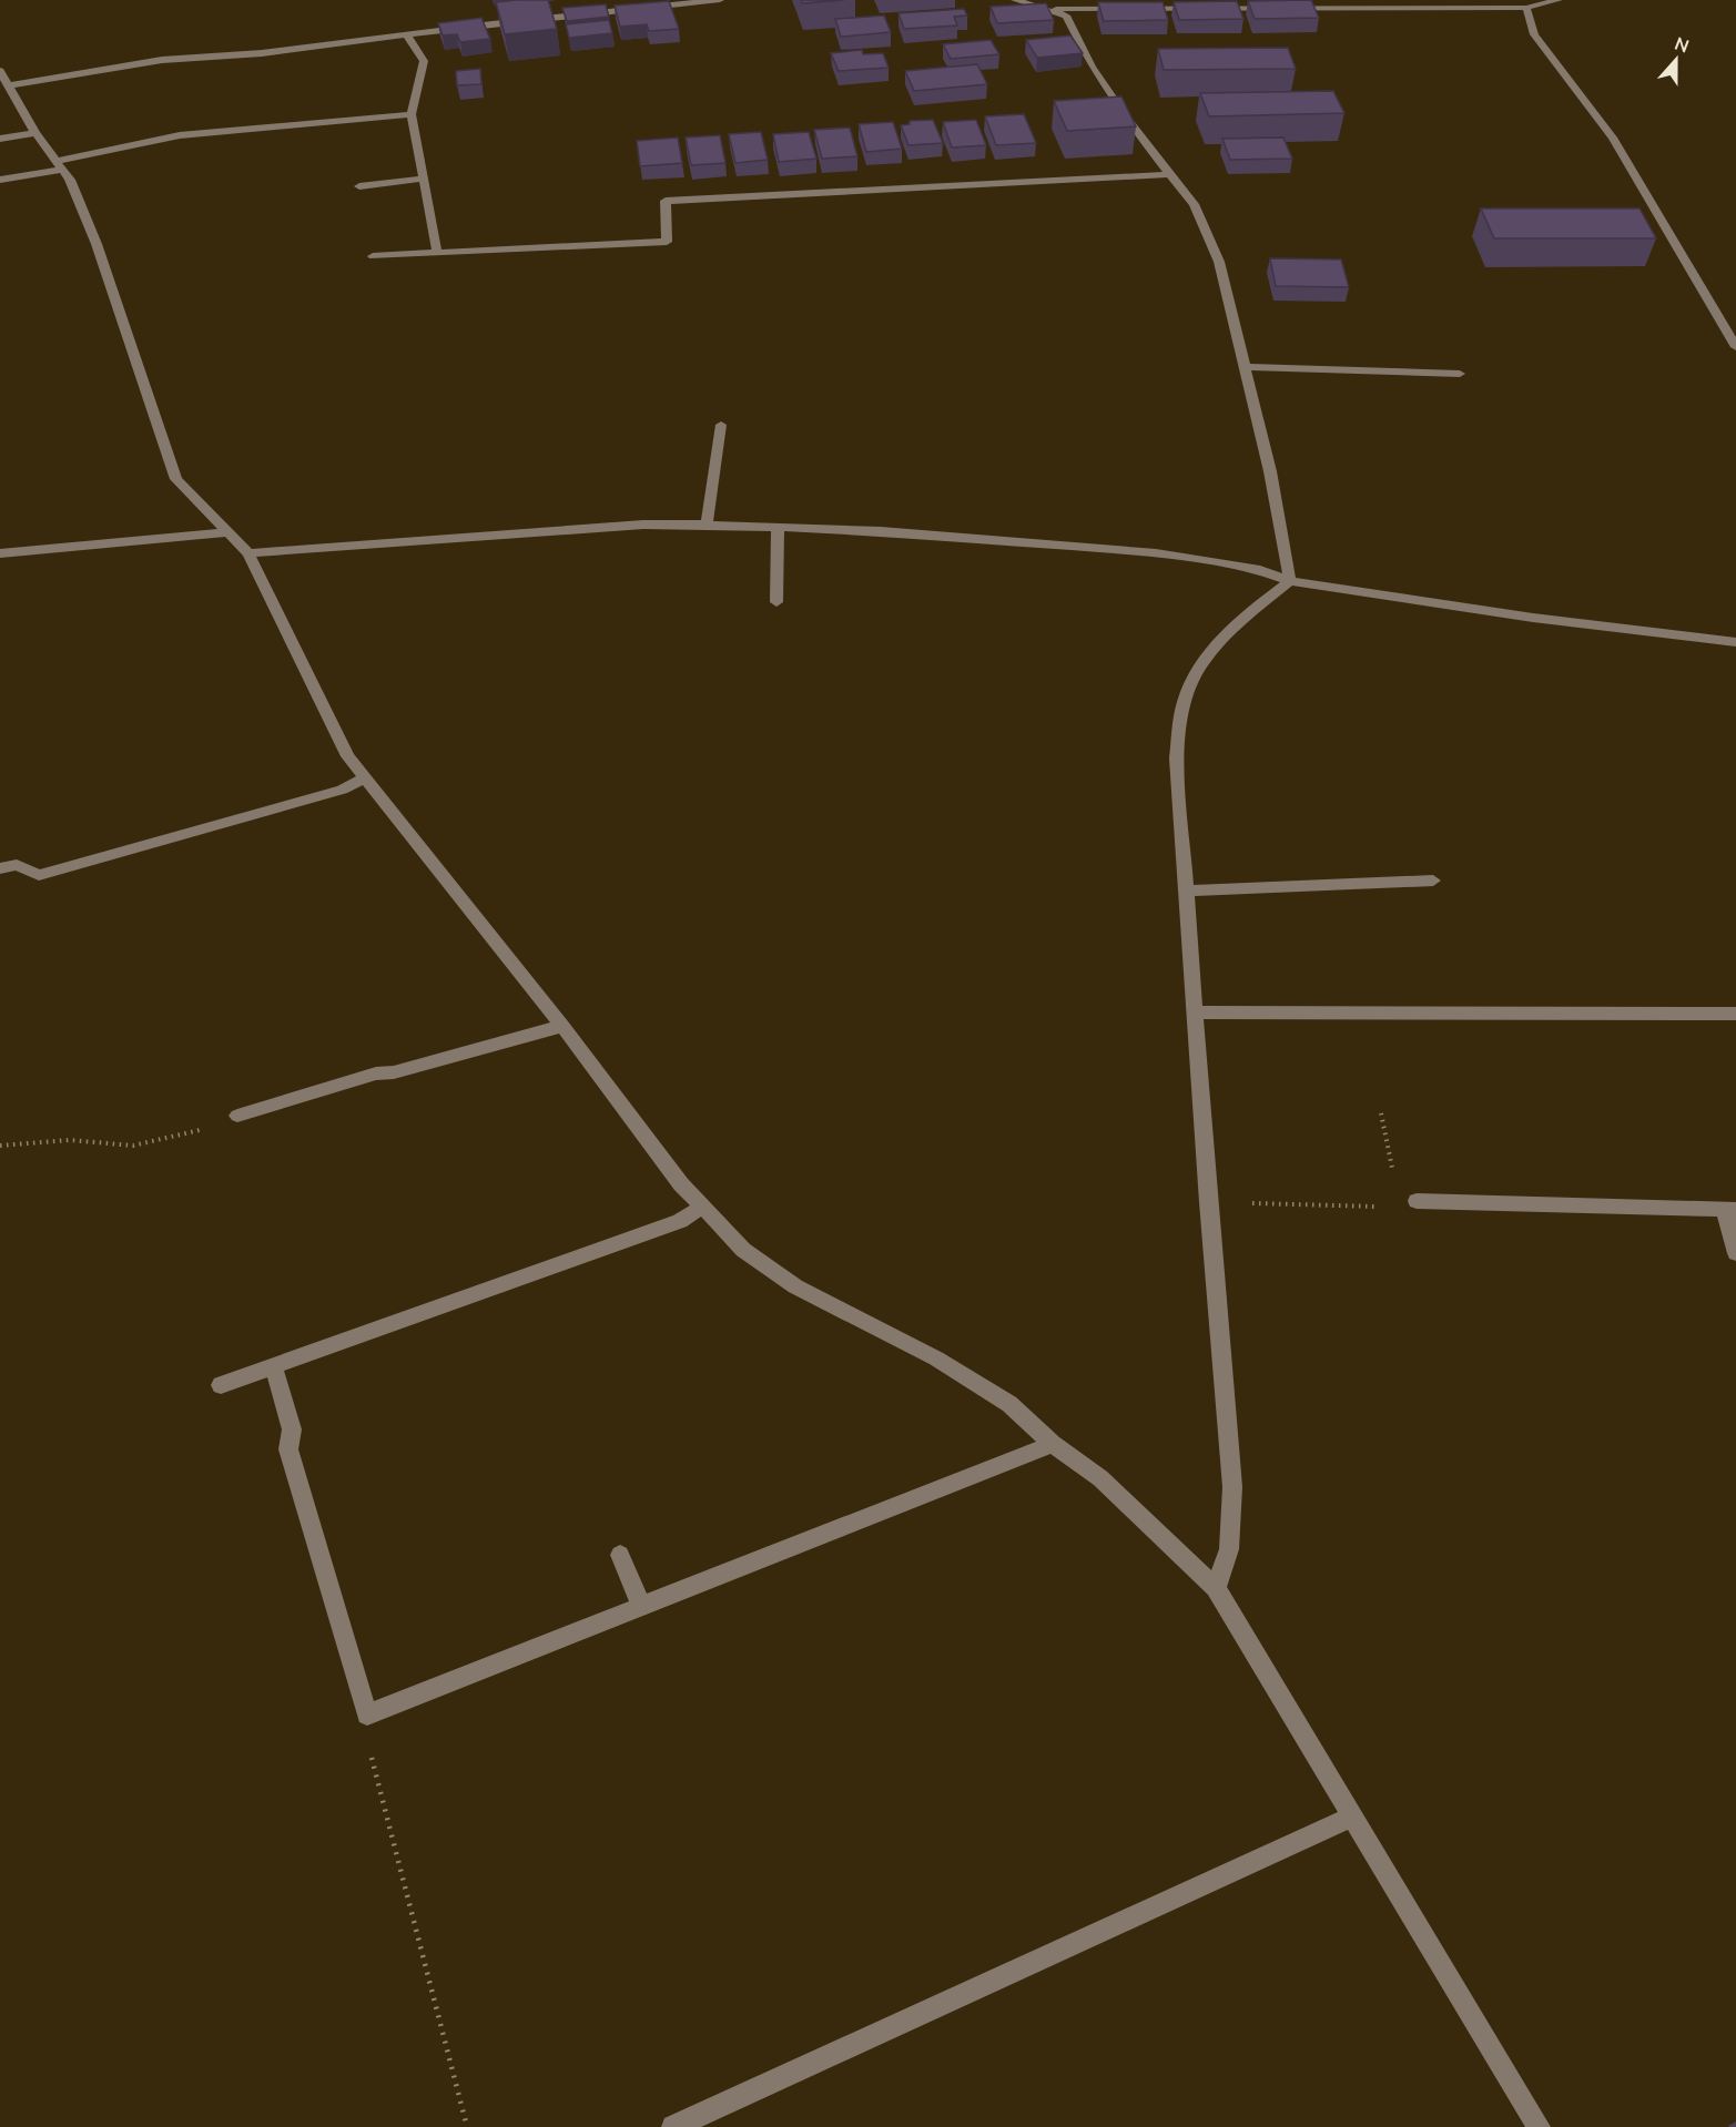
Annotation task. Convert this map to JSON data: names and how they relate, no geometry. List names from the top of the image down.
{
  "north": "top"
}
